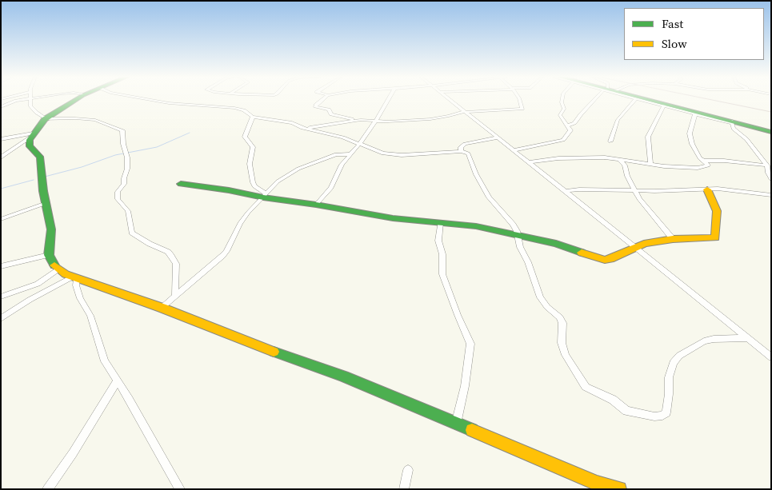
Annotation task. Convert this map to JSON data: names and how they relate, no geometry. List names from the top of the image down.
{
  "legend": ["Fast", "Slow"]
}
